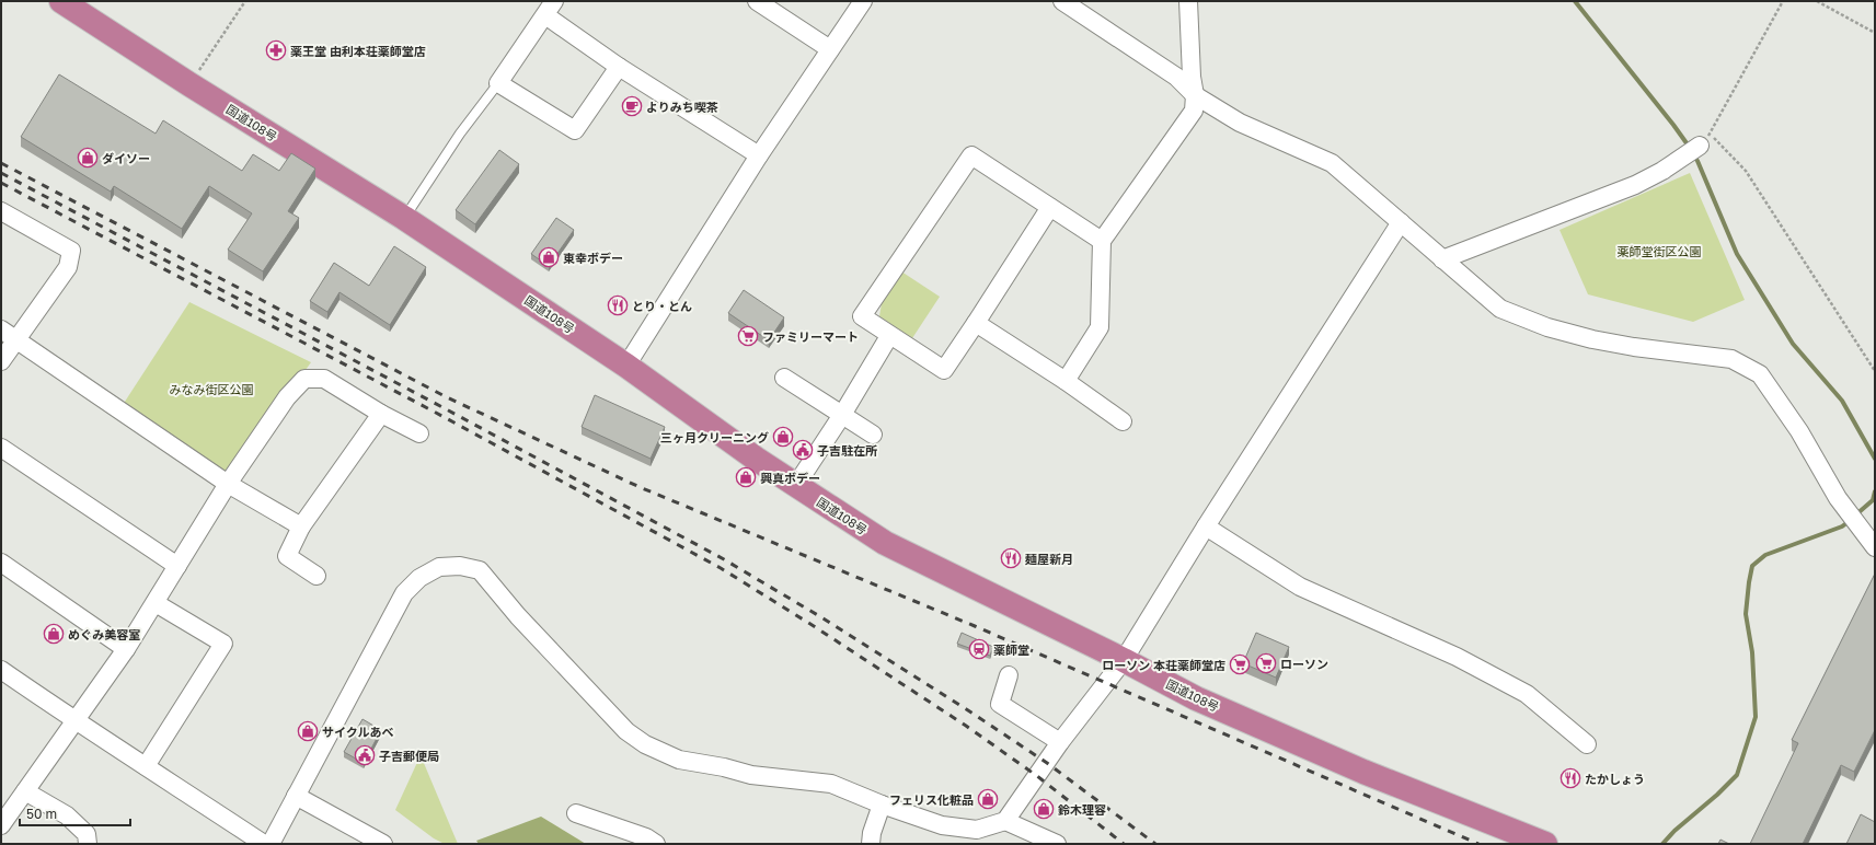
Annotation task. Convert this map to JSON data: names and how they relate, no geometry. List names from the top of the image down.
{
  "streets": {
    "highway": ["国道108号"]
  },
  "parks": ["薬師堂街区公園", "みなみ街区公園"],
  "places": {
    "pharmacy": ["薬王堂 由利本荘薬師堂店"],
    "cafe": ["よりみち喫茶"],
    "shop": [
      "ダイソー",
      "東幸ボデー",
      "三ヶ月クリーニング",
      "興真ボデー",
      "めぐみ美容室",
      "サイクルあべ",
      "フェリス化粧品",
      "鈴木理容"
    ],
    "restaurant": ["とり・とん", "麺屋新月", "たかしょう"],
    "supermarket": ["ファミリーマート", "ローソン", "ローソン 本荘薬師堂店"],
    "public building": ["子吉駐在所", "子吉郵便局"],
    "station": ["薬師堂"]
  },
  "scale_bar": "50 m"
}
